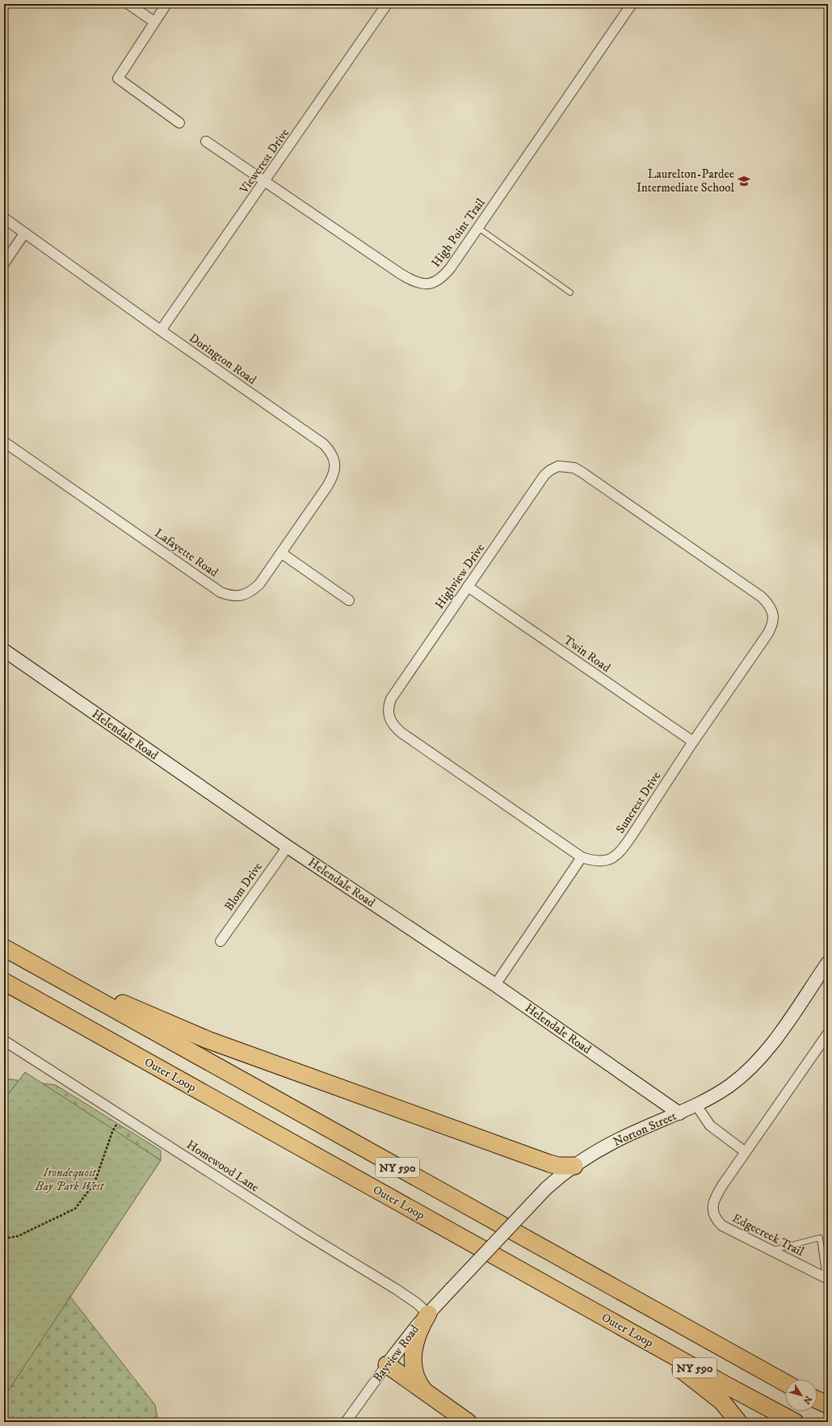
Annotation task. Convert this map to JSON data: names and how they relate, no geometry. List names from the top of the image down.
{
  "streets": {
    "highway": ["Outer Loop", "NY 590"],
    "street": [
      "Viewcrest Drive",
      "High Point Trail",
      "Dorington Road",
      "Lafayette Road",
      "Highview Drive",
      "Twin Road",
      "Helendale Road",
      "Suncrest Drive",
      "Blom Drive",
      "Norton Street",
      "Homewood Lane",
      "Edgecreek Trail",
      "Bayview Road"
    ]
  },
  "crossings": [
    ["Viewcrest Drive", "High Point Trail"],
    ["Viewcrest Drive", "Dorington Road"],
    ["Dorington Road", "Lafayette Road"],
    ["Highview Drive", "Twin Road"],
    ["Highview Drive", "Suncrest Drive"],
    ["Twin Road", "Suncrest Drive"],
    ["Helendale Road", "Blom Drive"],
    ["Helendale Road", "Norton Street"],
    ["Norton Street", "Bayview Road"],
    ["Homewood Lane", "Bayview Road"]
  ],
  "parks": ["Irondequoit Bay Park West"],
  "places": {
    "school or university": ["Laurelton-Pardee Intermediate School"]
  },
  "north": "bottom right"
}
